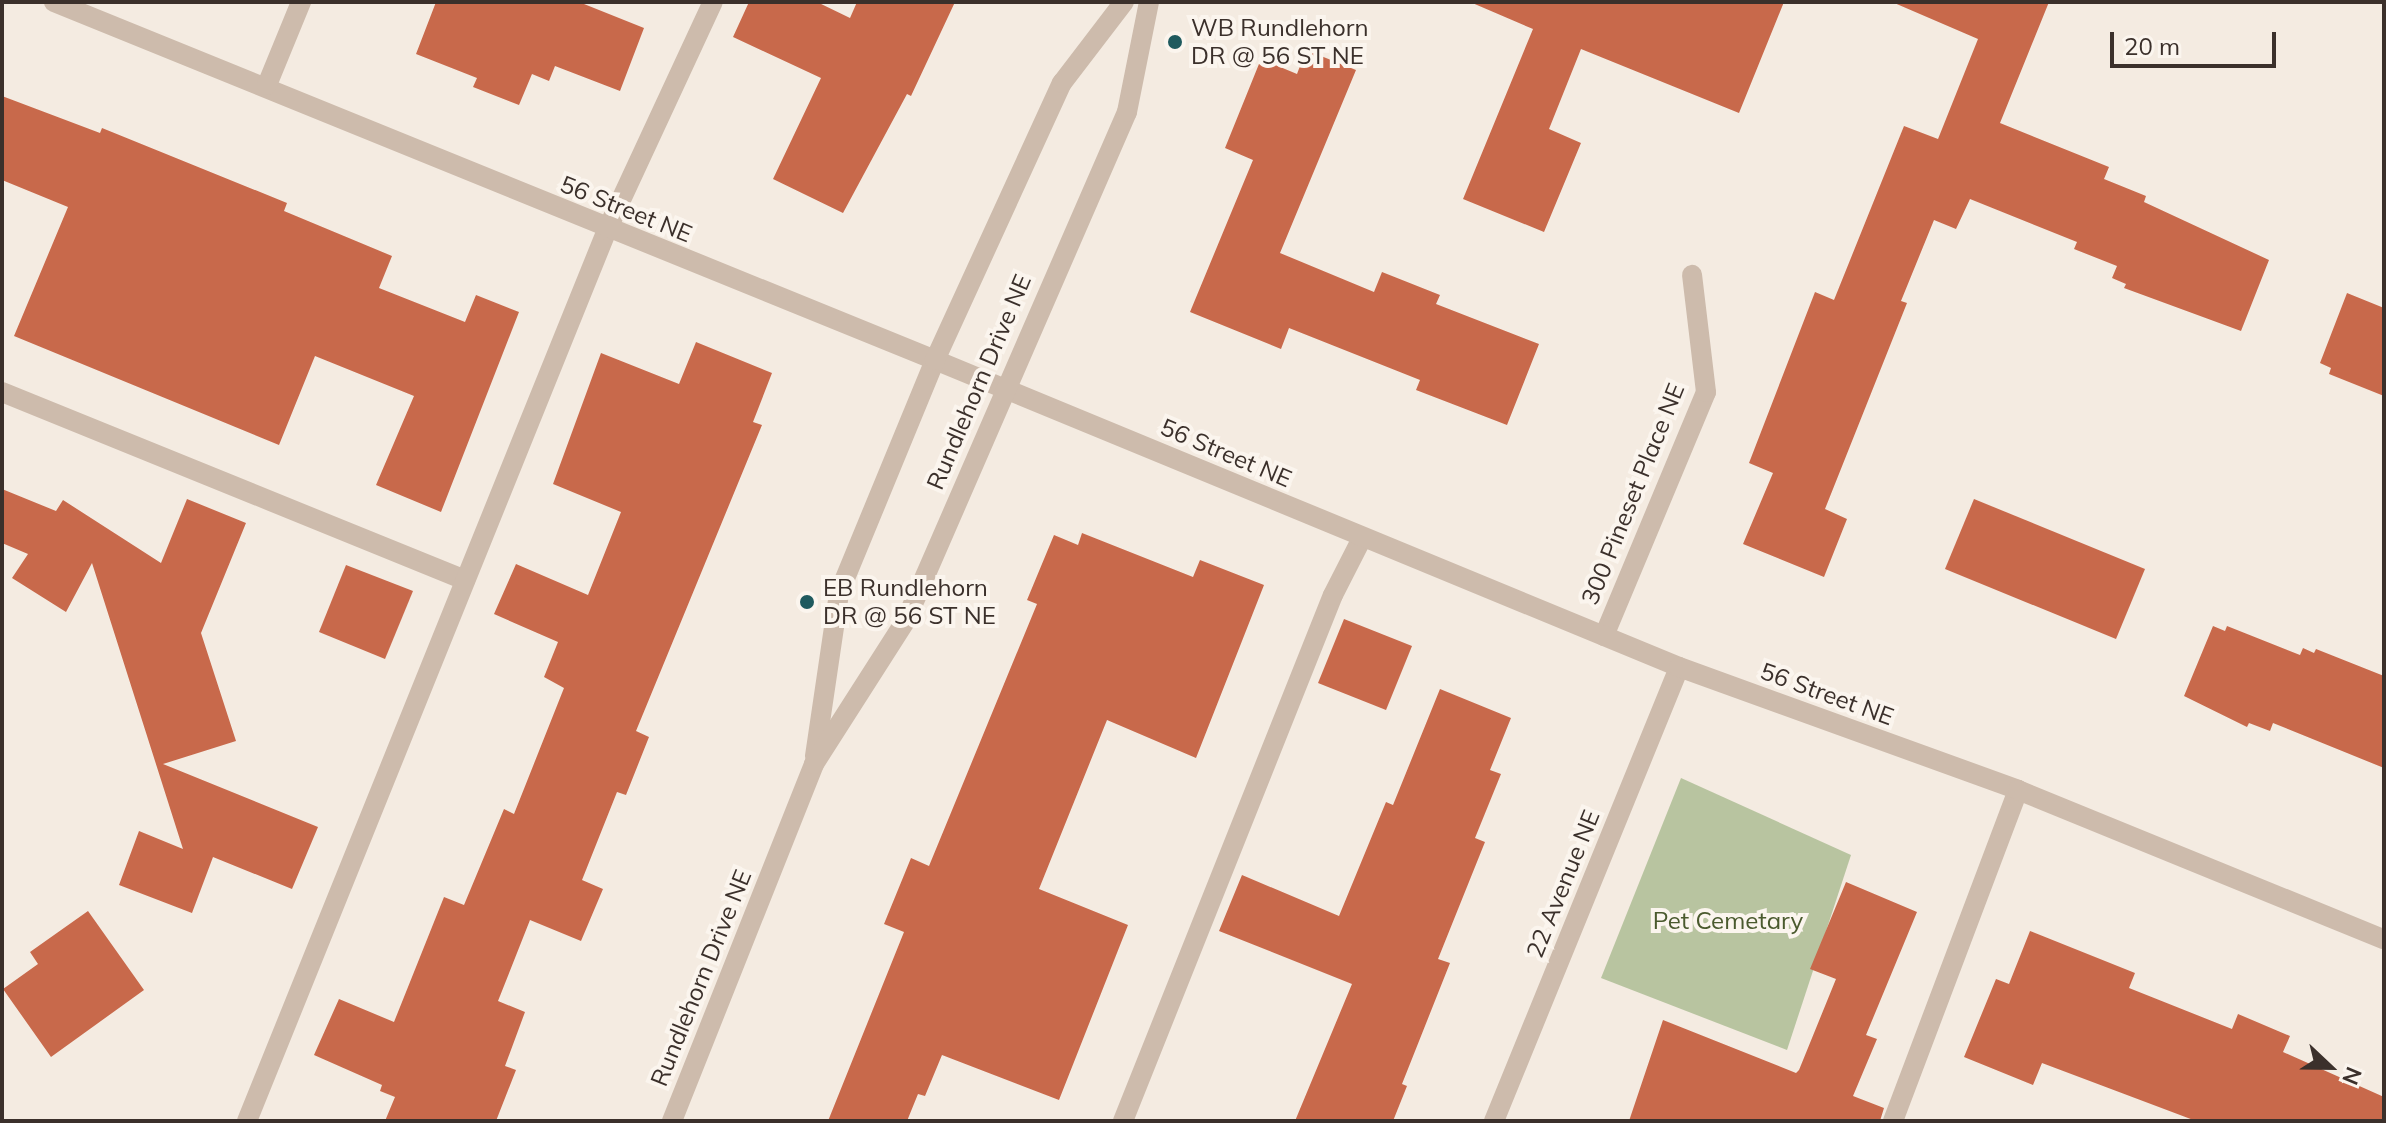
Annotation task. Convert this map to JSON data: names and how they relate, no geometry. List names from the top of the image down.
{
  "streets": {
    "street": [
      "56 Street NE",
      "Rundlehorn Drive NE",
      "300 Pineset Place NE",
      "22 Avenue NE"
    ]
  },
  "crossings": [
    ["56 Street NE", "Rundlehorn Drive NE"],
    ["56 Street NE", "300 Pineset Place NE"],
    ["56 Street NE", "22 Avenue NE"]
  ],
  "parks": ["Pet Cemetary"],
  "places": ["WB Rundlehorn DR @ 56 ST NE", "EB Rundlehorn DR @ 56 ST NE"],
  "scale_bar": "20 m",
  "north": "right"
}
